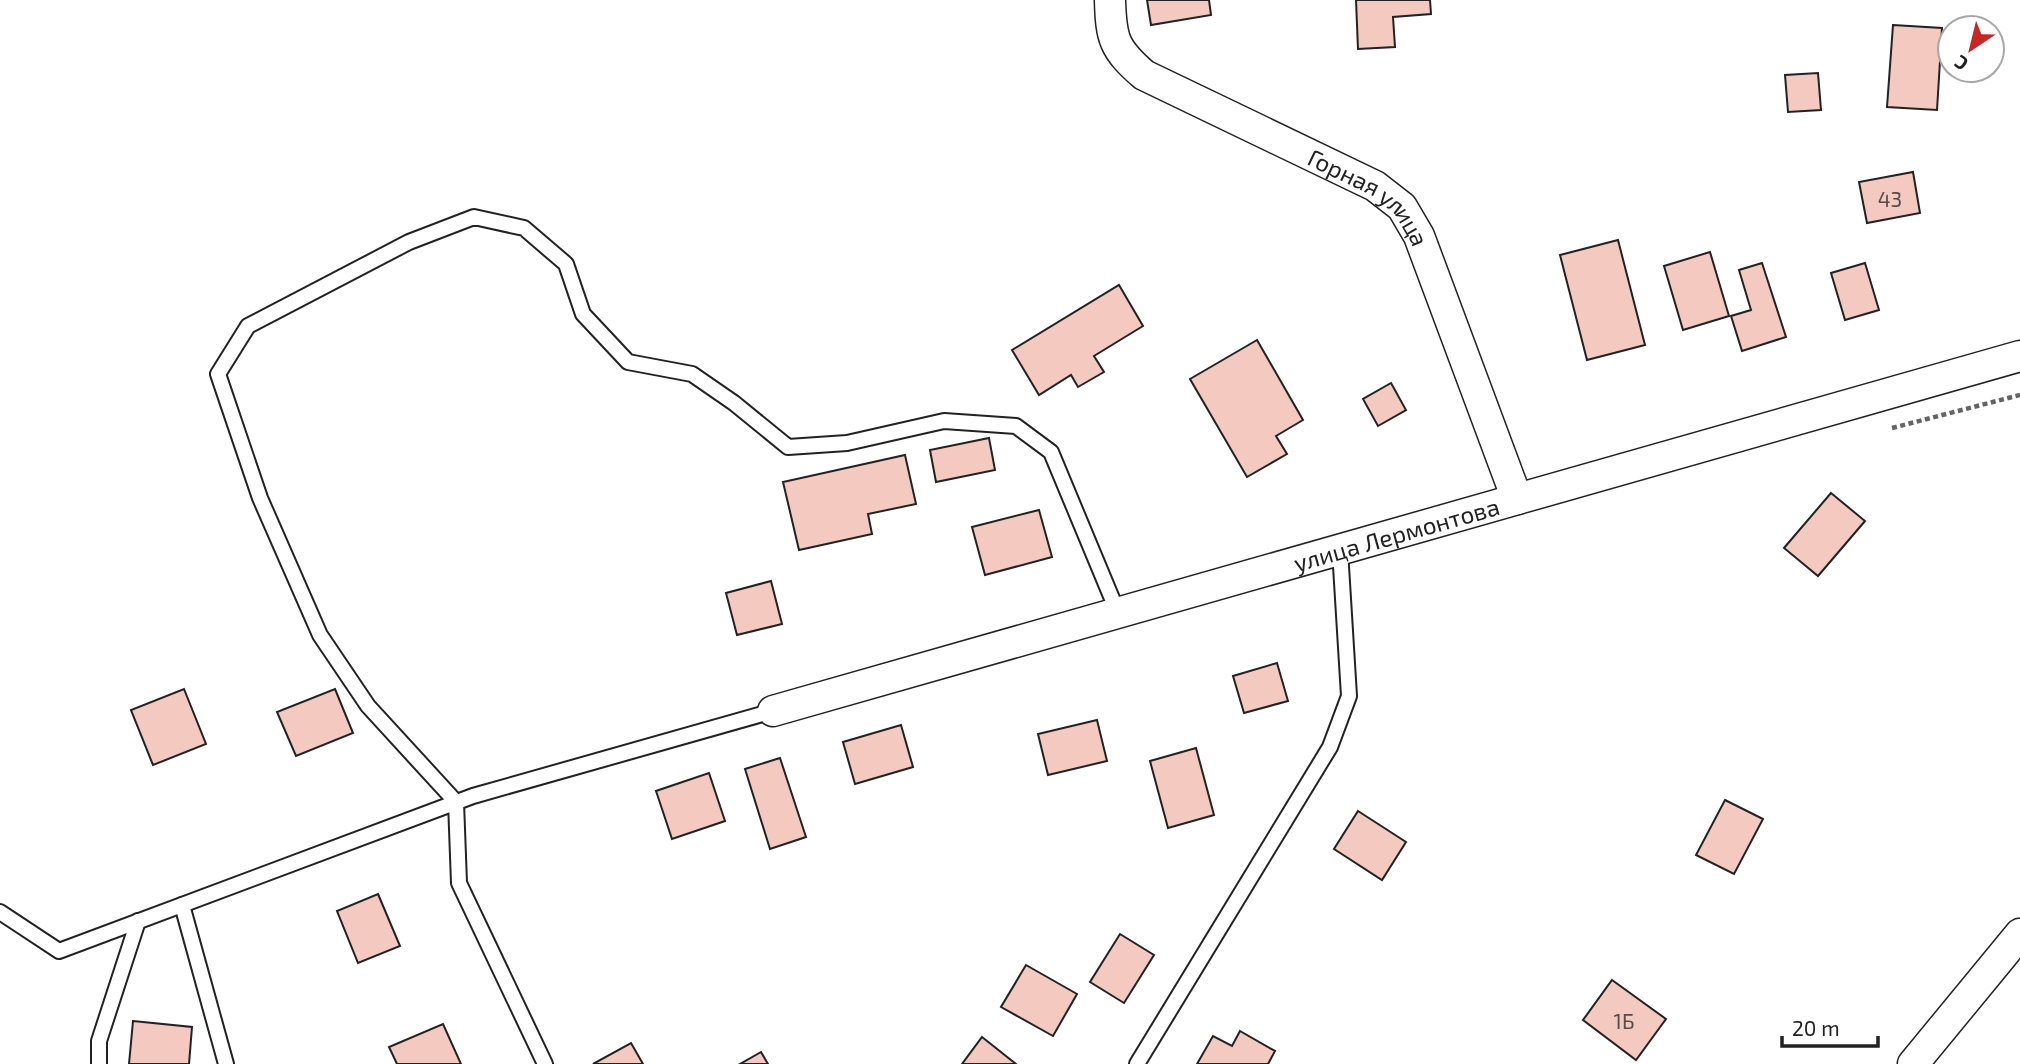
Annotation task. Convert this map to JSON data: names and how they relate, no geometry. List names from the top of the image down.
{
  "streets": {
    "street": ["Горная улица", "улица Лермонтова"]
  },
  "crossings": [
    ["Горная улица", "улица Лермонтова"]
  ],
  "house_numbers": ["43", "1Б"],
  "scale_bar": "20 m",
  "north": "bottom left"
}
